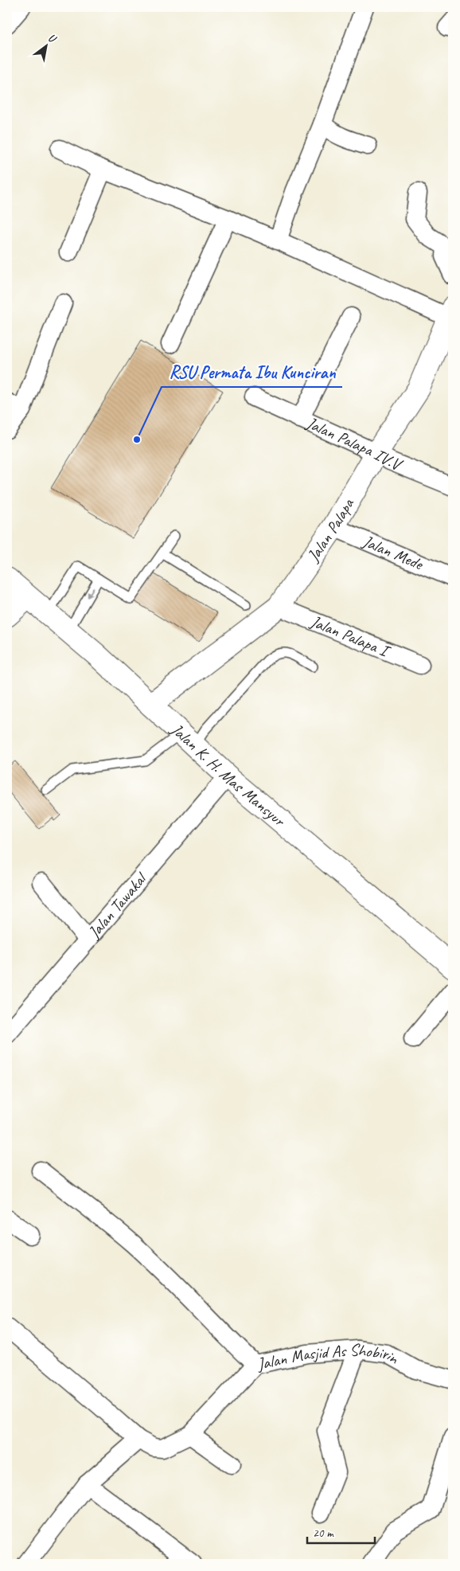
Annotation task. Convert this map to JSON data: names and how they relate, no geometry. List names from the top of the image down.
{
  "streets": {
    "main road": ["Jalan Palapa", "Jalan K. H. Mas Mansyur"],
    "street": [
      "Jalan Palapa IV.V",
      "Jalan Mede",
      "Jalan Palapa I",
      "Jalan Tawakal",
      "Jalan Masjid As Shobirin"
    ]
  },
  "crossings": [
    ["Jalan Palapa IV.V", "Jalan Palapa"],
    ["Jalan Palapa", "Jalan Mede"],
    ["Jalan Palapa", "Jalan Palapa I"],
    ["Jalan Palapa", "Jalan K. H. Mas Mansyur"],
    ["Jalan K. H. Mas Mansyur", "Jalan Tawakal"]
  ],
  "places": ["RSU Permata Ibu Kunciran"],
  "scale_bar": "20 m",
  "north": "top right"
}
